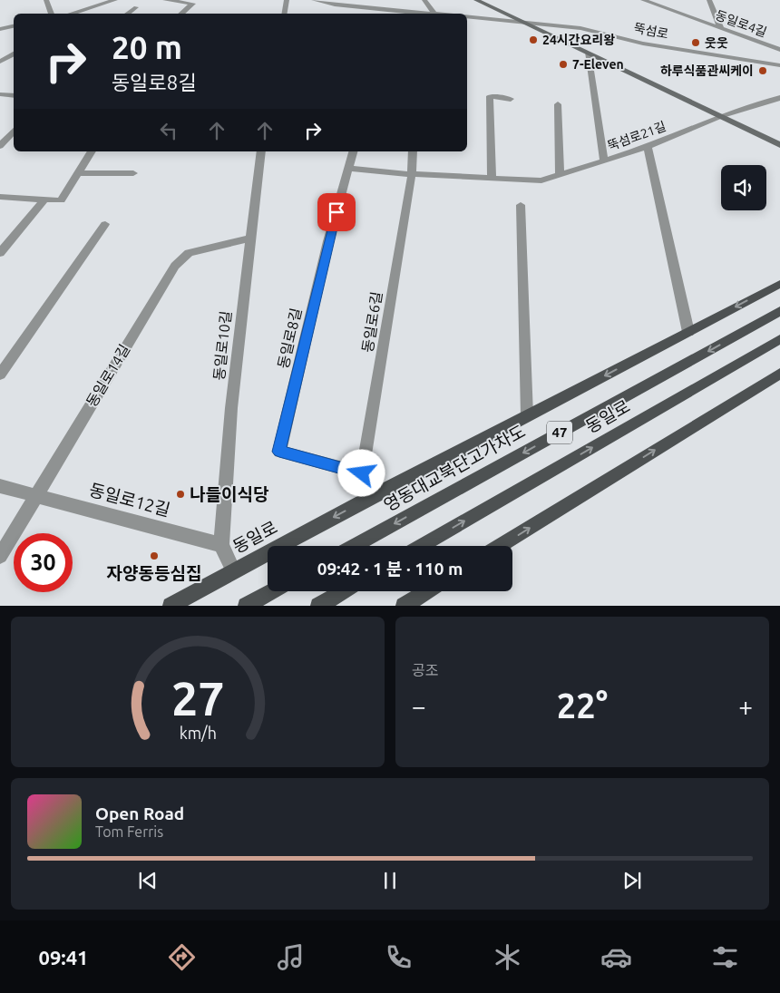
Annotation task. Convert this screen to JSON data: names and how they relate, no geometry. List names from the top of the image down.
{
  "streets": {
    "main road": [
      "뚝섬로",
      "동일로",
      "47",
      "영동대교북단고가차도"
    ],
    "street": [
      "동일로4길",
      "뚝섬로21길",
      "동일로6길",
      "동일로8길",
      "동일로10길",
      "동일로14길",
      "동일로12길"
    ]
  },
  "crossings": [
    ["뚝섬로", "뚝섬로21길"],
    ["뚝섬로21길", "동일로6길"],
    ["뚝섬로21길", "동일로8길"],
    ["동일로6길", "동일로8길"],
    ["동일로10길", "동일로14길"],
    ["동일로10길", "동일로12길"],
    ["동일로14길", "동일로12길"]
  ],
  "places": [
    "24시간요리왕",
    "웃웃",
    "7-Eleven",
    "하루식품관씨케이",
    "나들이식당",
    "자양동등심집"
  ],
  "page": {
    "turn": ["20 m", "동일로8길"],
    "limit": "30",
    "trip": "09:42 · 1 분 · 110 m",
    "tile": "공조",
    "heat": ["−", "22°", "+"],
    "song": ["Open Road", "Tom Ferris"],
    "tabs": "09:41",
    "gauge": ["27", "km/h"]
  }
}
